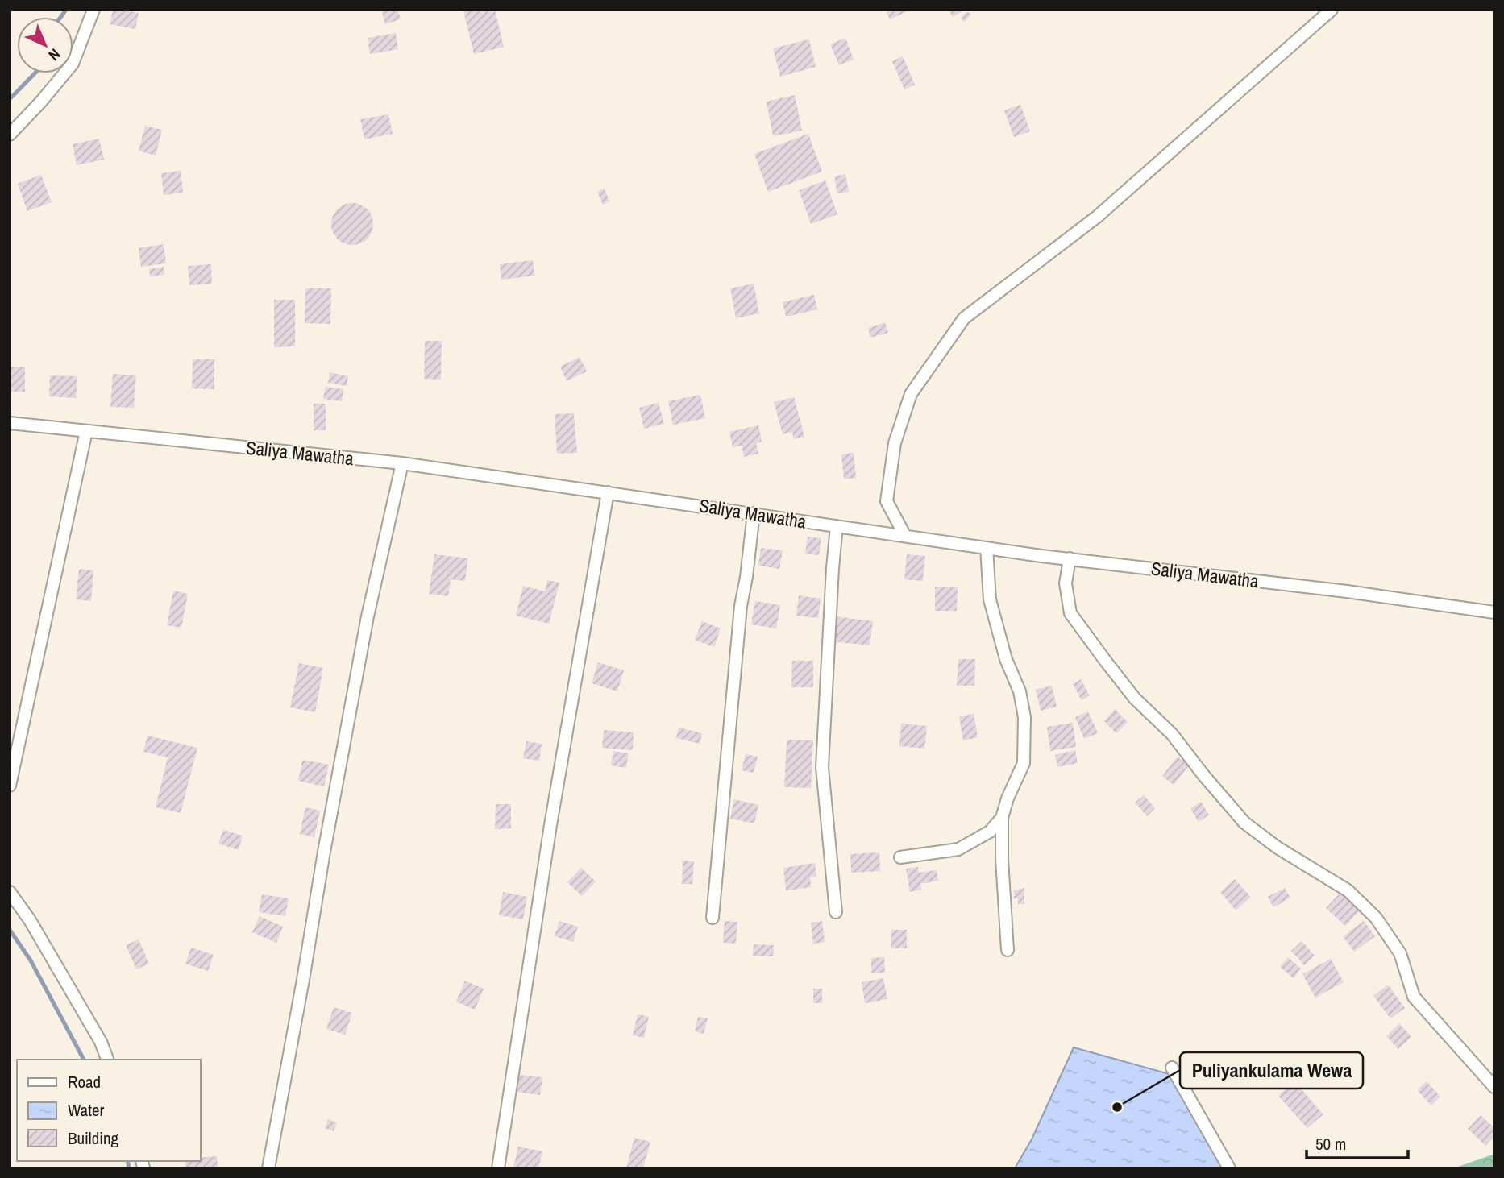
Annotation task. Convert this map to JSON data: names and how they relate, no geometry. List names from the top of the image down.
{
  "streets": {
    "street": ["Saliya Mawatha"]
  },
  "places": ["Puliyankulama Wewa"],
  "legend": ["Road", "Water", "Building"],
  "scale_bar": "50 m",
  "north": "bottom right"
}
